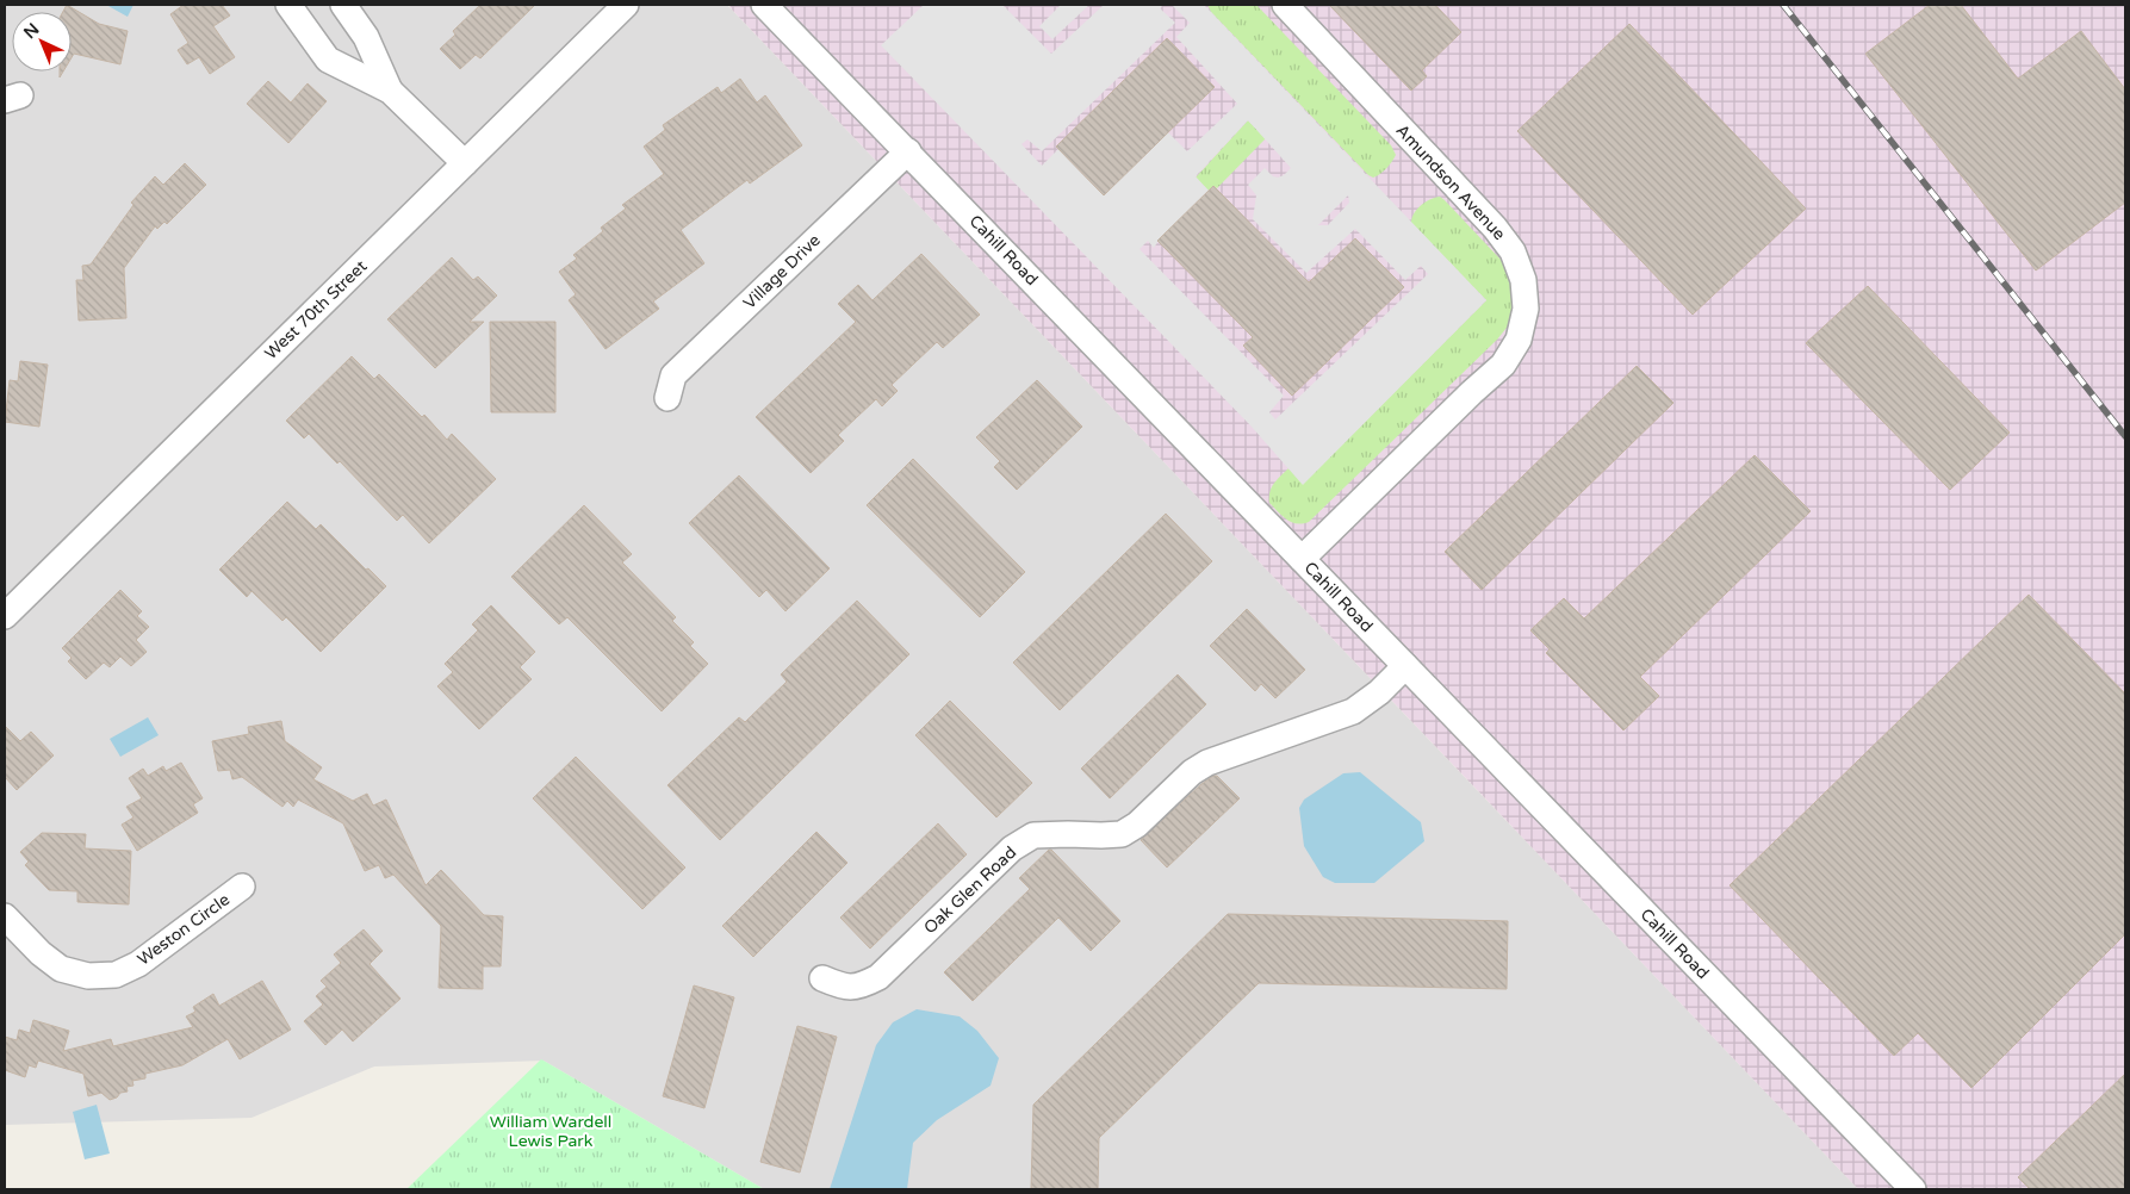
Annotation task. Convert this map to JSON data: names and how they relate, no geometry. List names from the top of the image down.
{
  "streets": {
    "street": [
      "Amundson Avenue",
      "Cahill Road",
      "Village Drive",
      "West 70th Street",
      "Oak Glen Road",
      "Weston Circle"
    ]
  },
  "crossings": [
    ["Amundson Avenue", "Cahill Road"],
    ["Cahill Road", "Village Drive"],
    ["Cahill Road", "Oak Glen Road"]
  ],
  "parks": ["William Wardell Lewis Park"],
  "north": "top left"
}
